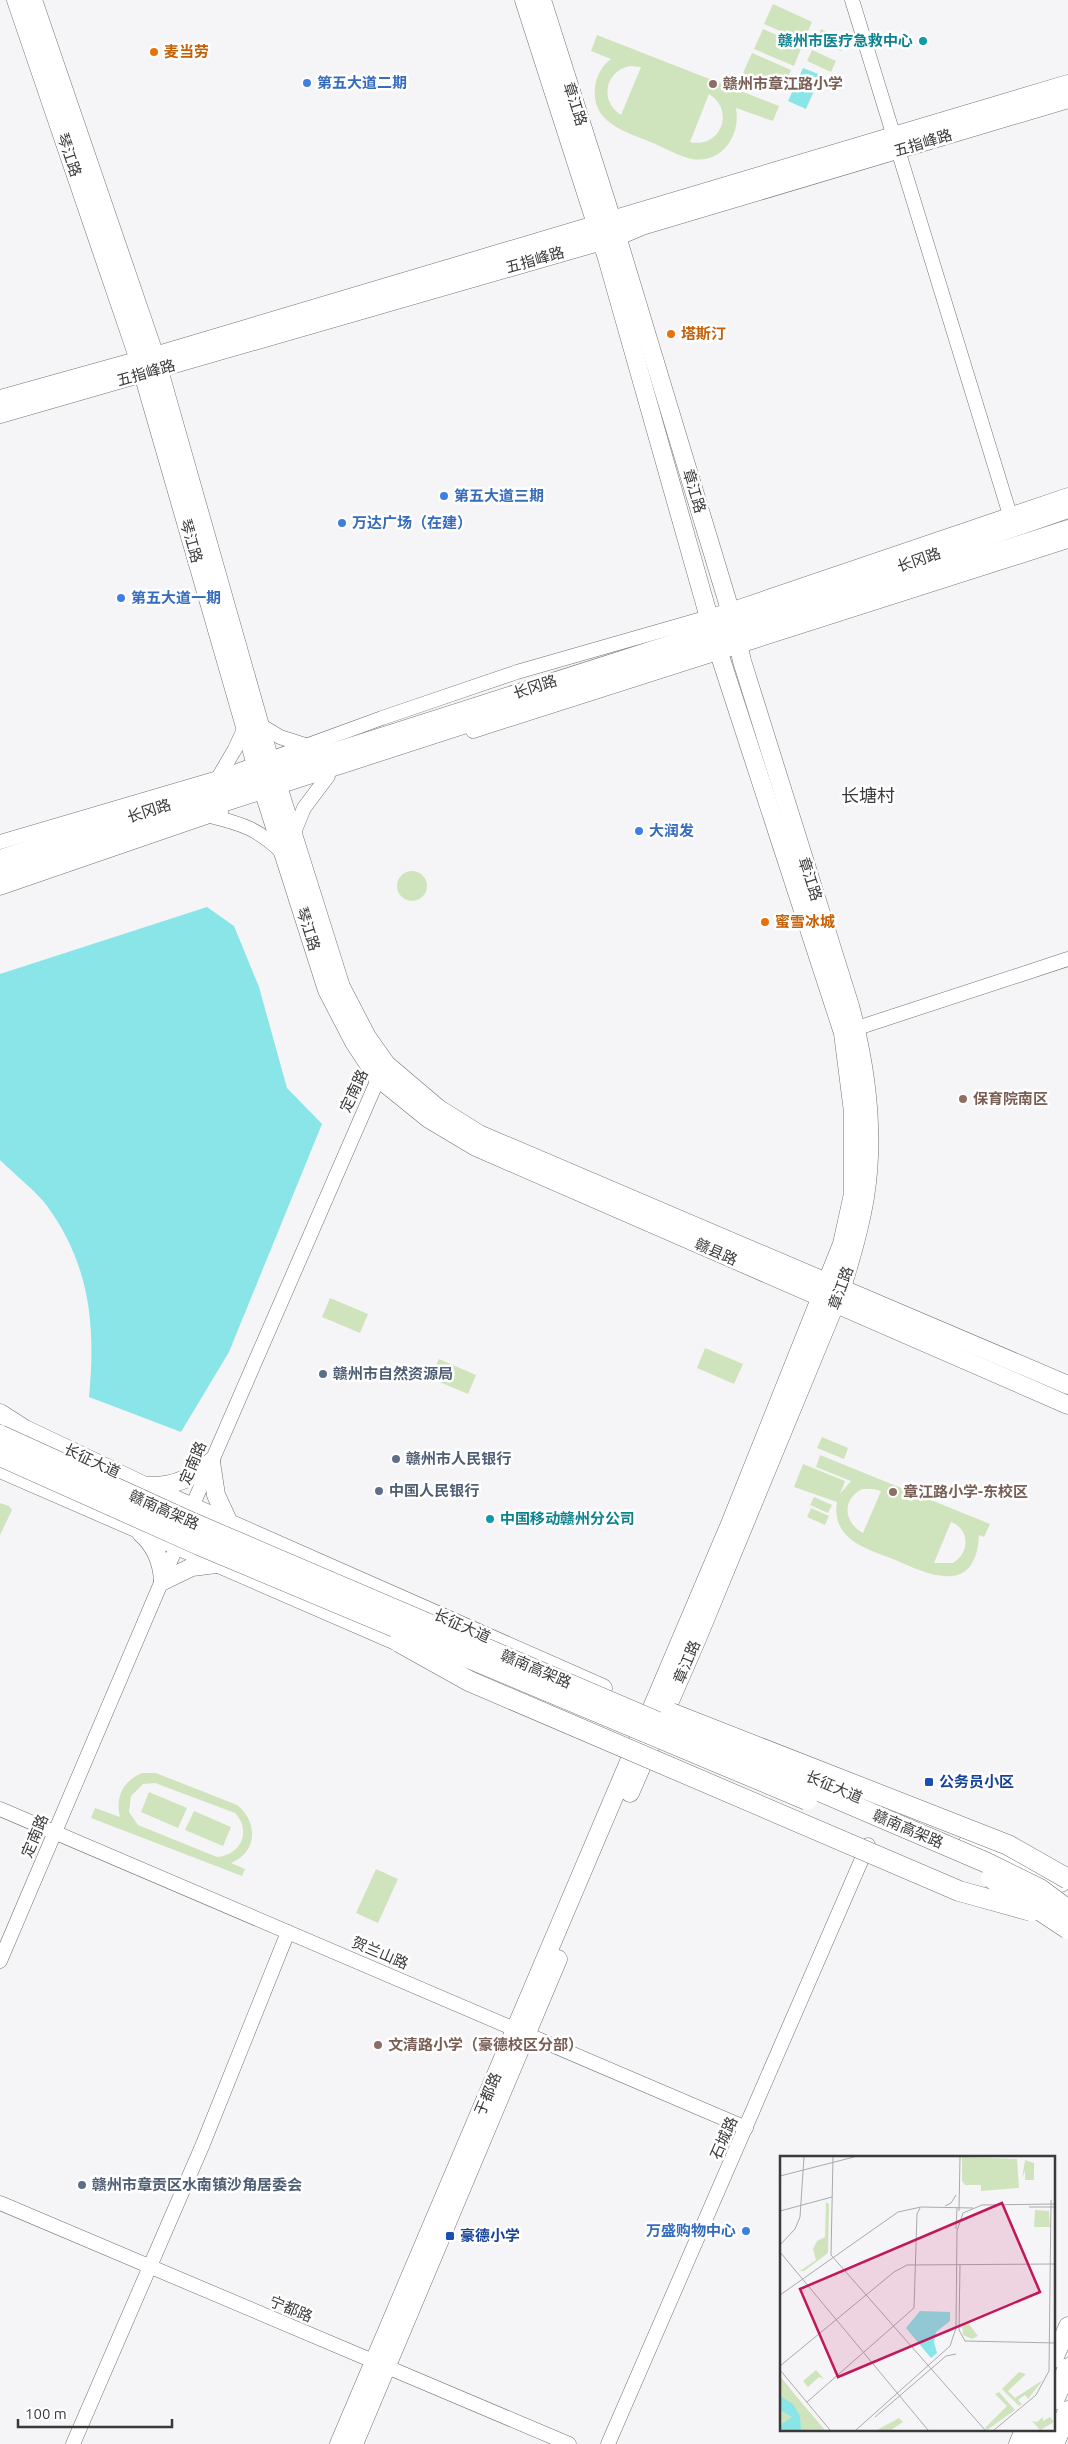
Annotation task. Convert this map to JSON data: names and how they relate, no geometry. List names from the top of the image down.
{
  "streets": {
    "highway": ["赣南高架路"],
    "main road": [
      "章江路",
      "五指峰路",
      "琴江路",
      "长冈路",
      "赣县路",
      "长征大道",
      "于都路"
    ],
    "street": [
      "定南路",
      "贺兰山路",
      "石城路",
      "宁都路"
    ]
  },
  "crossings": [
    ["章江路", "五指峰路"],
    ["章江路", "长冈路"],
    ["章江路", "赣县路"],
    ["章江路", "长征大道"],
    ["章江路", "于都路"],
    ["五指峰路", "琴江路"],
    ["琴江路", "长冈路"],
    ["琴江路", "定南路"],
    ["琴江路", "赣县路"],
    ["定南路", "赣县路"],
    ["定南路", "长征大道"],
    ["定南路", "贺兰山路"],
    ["贺兰山路", "于都路"],
    ["贺兰山路", "石城路"],
    ["于都路", "宁都路"]
  ],
  "districts": ["长塘村"],
  "places": {
    "other": [
      "赣州市医疗急救中心",
      "麦当劳",
      "第五大道二期",
      "赣州市章江路小学",
      "塔斯汀",
      "第五大道三期",
      "万达广场（在建）",
      "第五大道一期",
      "大润发",
      "蜜雪冰城",
      "保育院南区",
      "赣州市自然资源局",
      "赣州市人民银行",
      "中国人民银行",
      "章江路小学-东校区",
      "中国移动赣州分公司",
      "文清路小学（豪德校区分部）",
      "赣州市章贡区水南镇沙角居委会",
      "万盛购物中心"
    ],
    "transit": ["公务员小区", "豪德小学"]
  },
  "scale_bar": "100 m"
}
